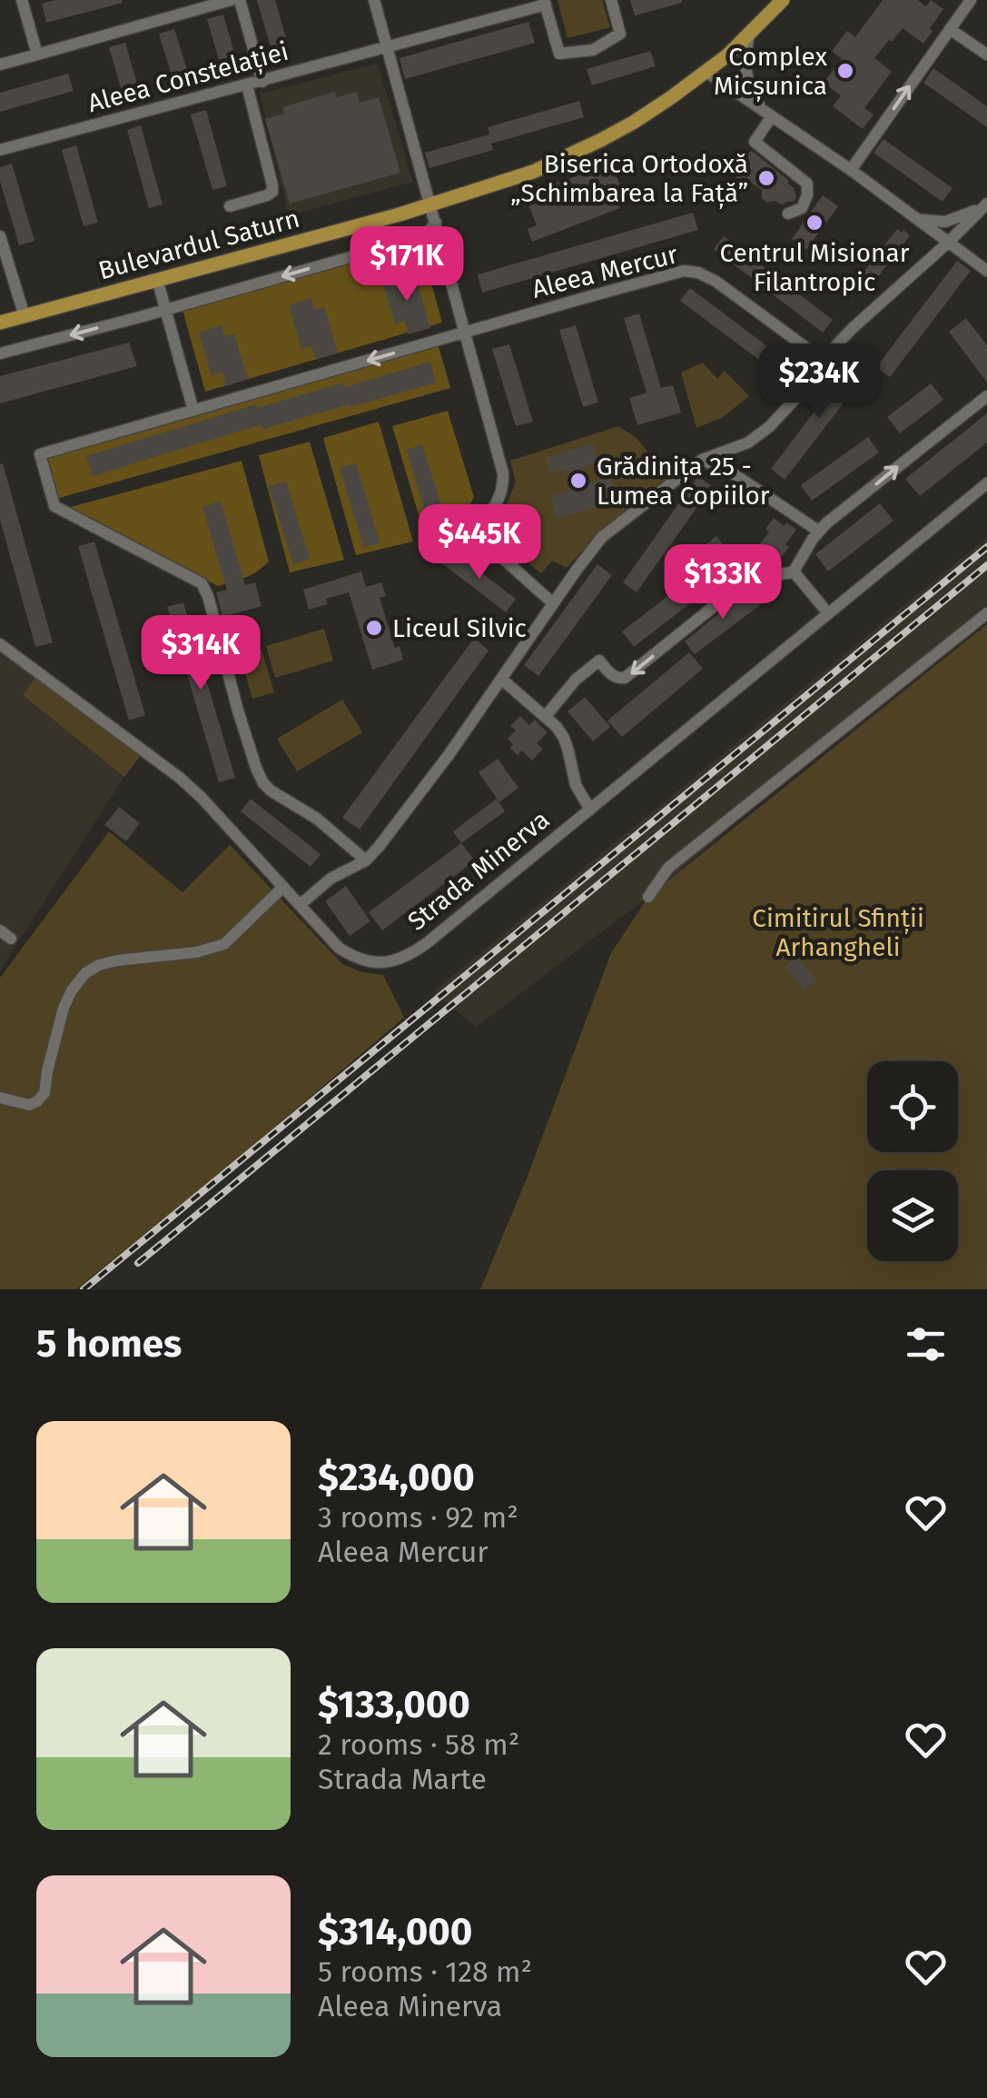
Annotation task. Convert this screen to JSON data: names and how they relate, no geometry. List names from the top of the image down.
{
  "streets": {
    "main road": ["Bulevardul Saturn"],
    "street": ["Aleea Constelației", "Aleea Mercur", "Strada Minerva"]
  },
  "parks": ["Cimitirul Sfinții Arhangheli"],
  "places": [
    "Complex Micșunica",
    "Biserica Ortodoxă „Schimbarea la Față”",
    "Centrul Misionar Filantropic",
    "Grădinița 25 - Lumea Copiilor",
    "Liceul Silvic"
  ],
  "page": {
    "price": [
      "$171K",
      "$234K",
      "$445K",
      "$133K",
      "$314K"
    ],
    "heading": "5 homes",
    "list": [
      {
        "name": "$234,000",
        "note": "3 rooms · 92 m² · Aleea Mercur"
      },
      {
        "name": "$133,000",
        "note": "2 rooms · 58 m² · Strada Marte"
      },
      {
        "name": "$314,000",
        "note": "5 rooms · 128 m² · Aleea Minerva"
      }
    ]
  }
}
